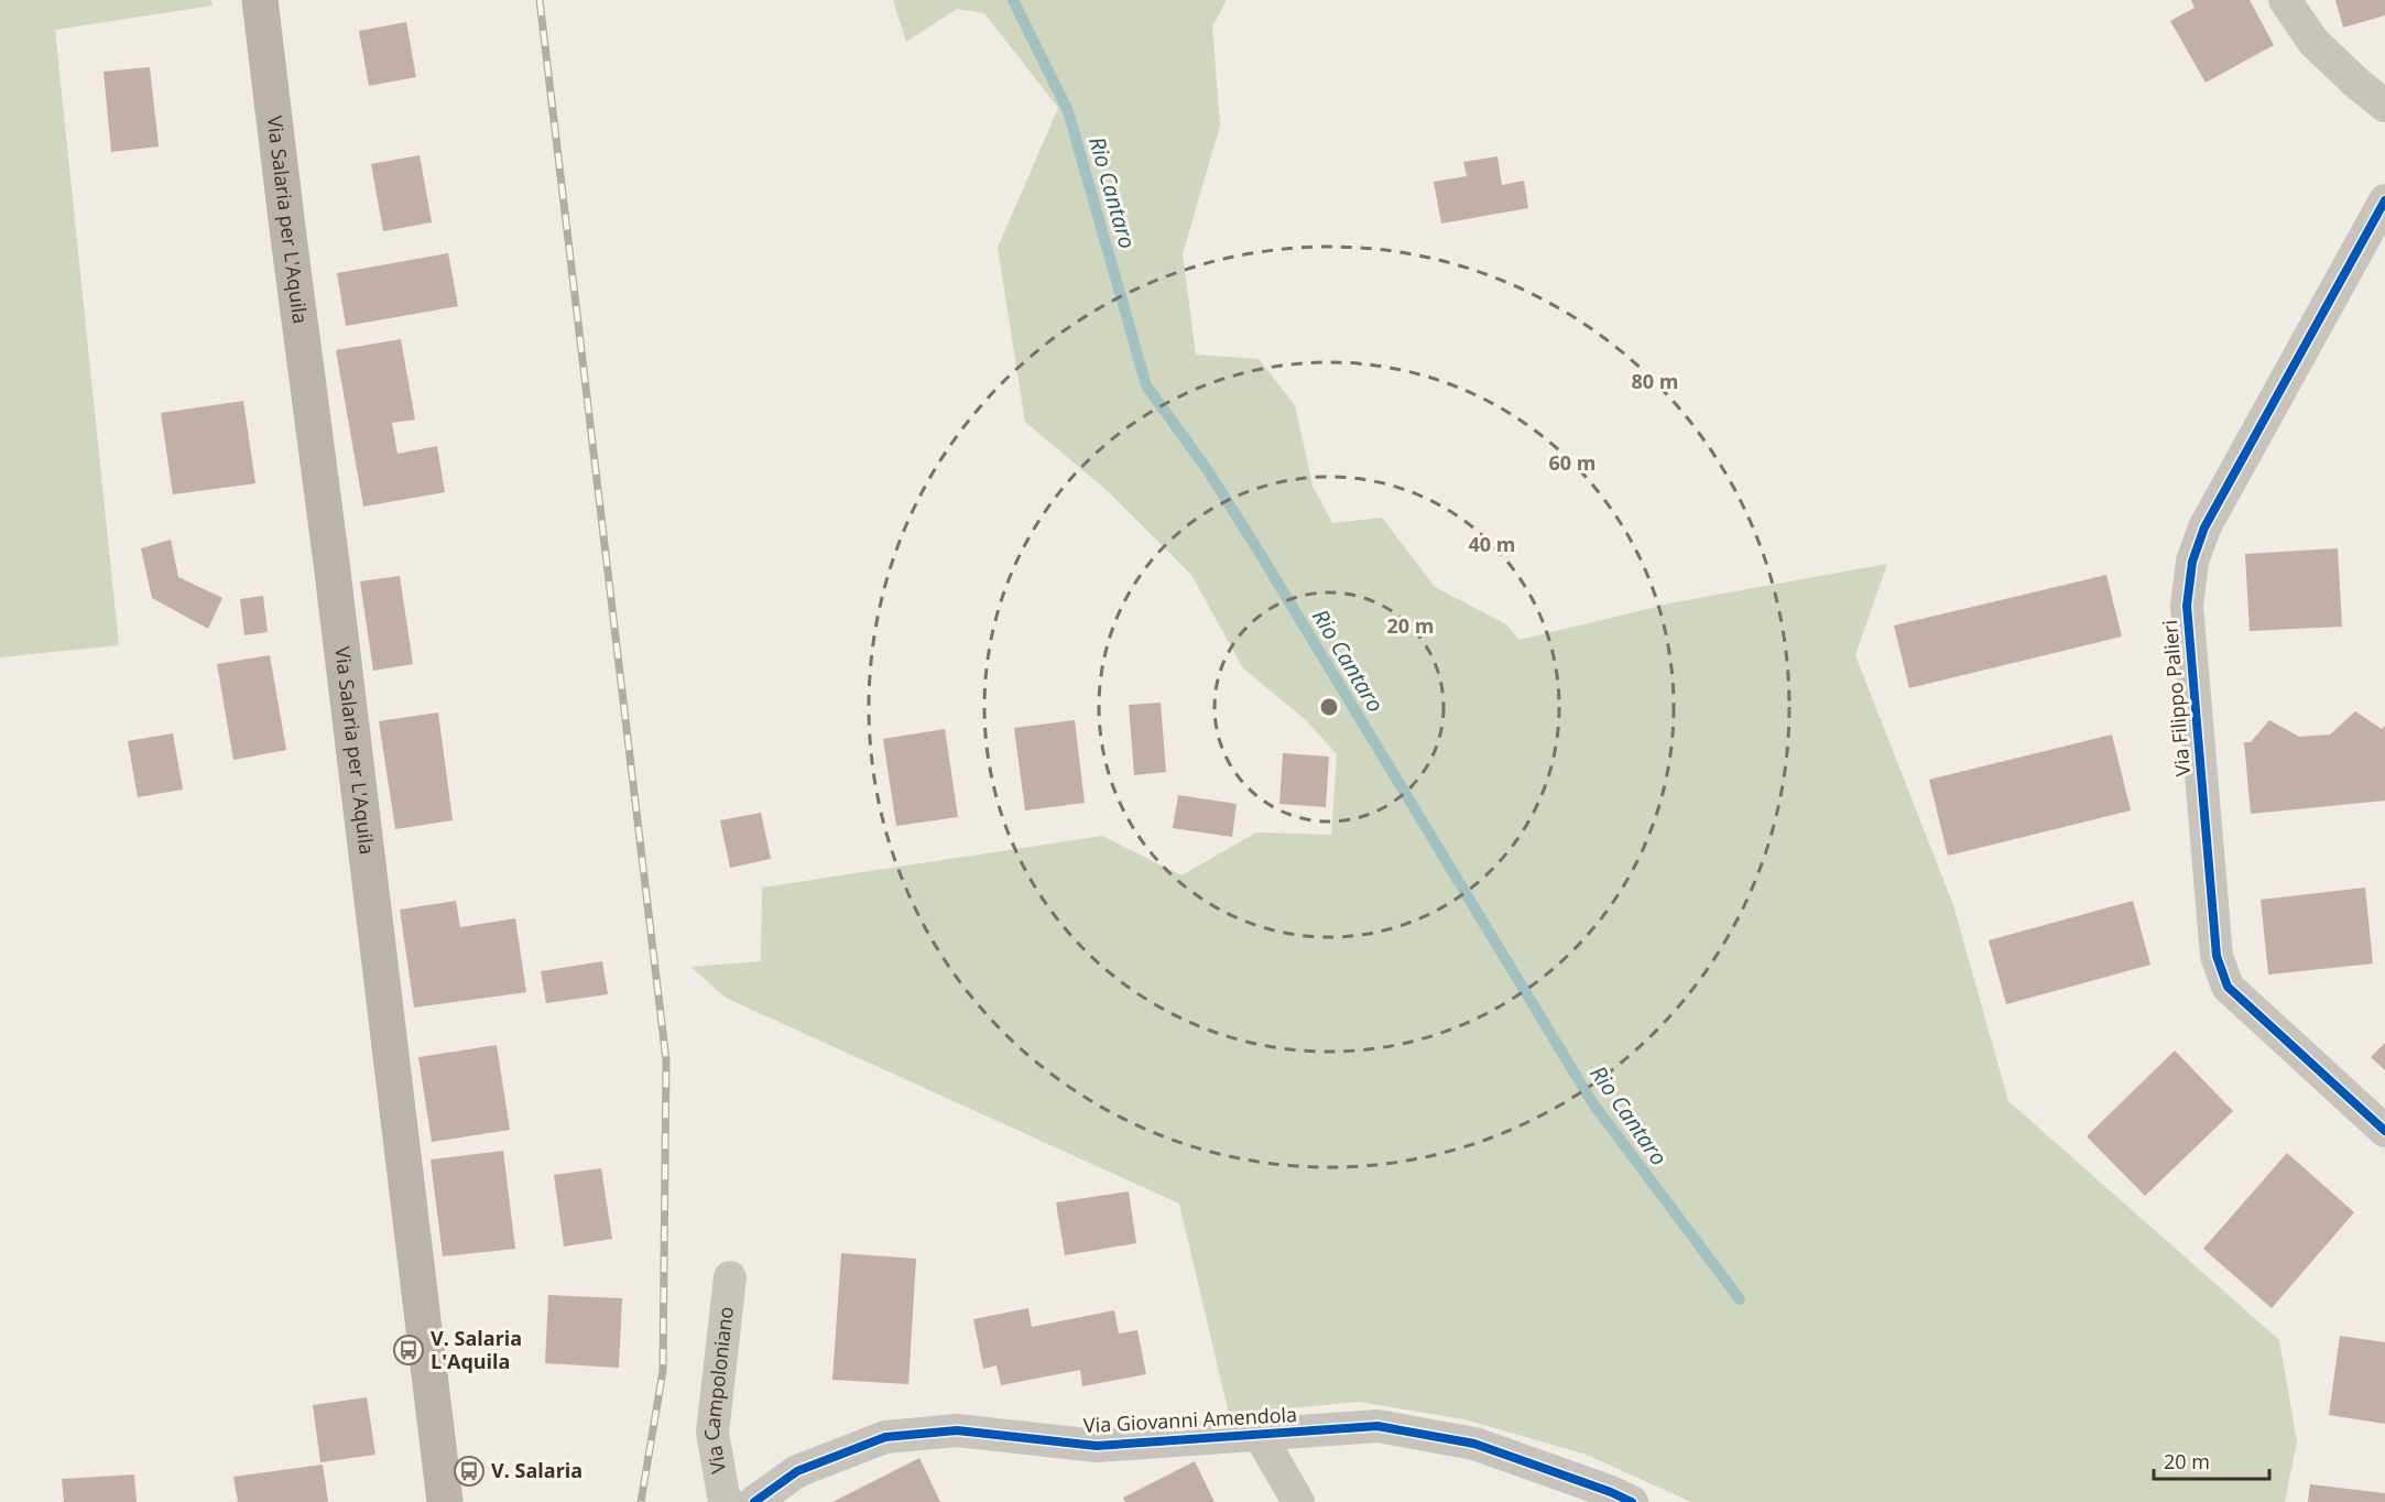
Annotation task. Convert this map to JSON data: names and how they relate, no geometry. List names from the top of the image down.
{
  "streets": {
    "main road": ["Via Salaria per L'Aquila"],
    "street": ["Via Filippo Palieri", "Via Campoloniano", "Via Giovanni Amendola"]
  },
  "water": ["Rio Cantaro"],
  "places": {
    "bus stop": ["V. Salaria L'Aquila", "V. Salaria"]
  },
  "scale_bar": "20 m",
  "rings": [
    "80 m",
    "60 m",
    "40 m",
    "20 m"
  ]
}
